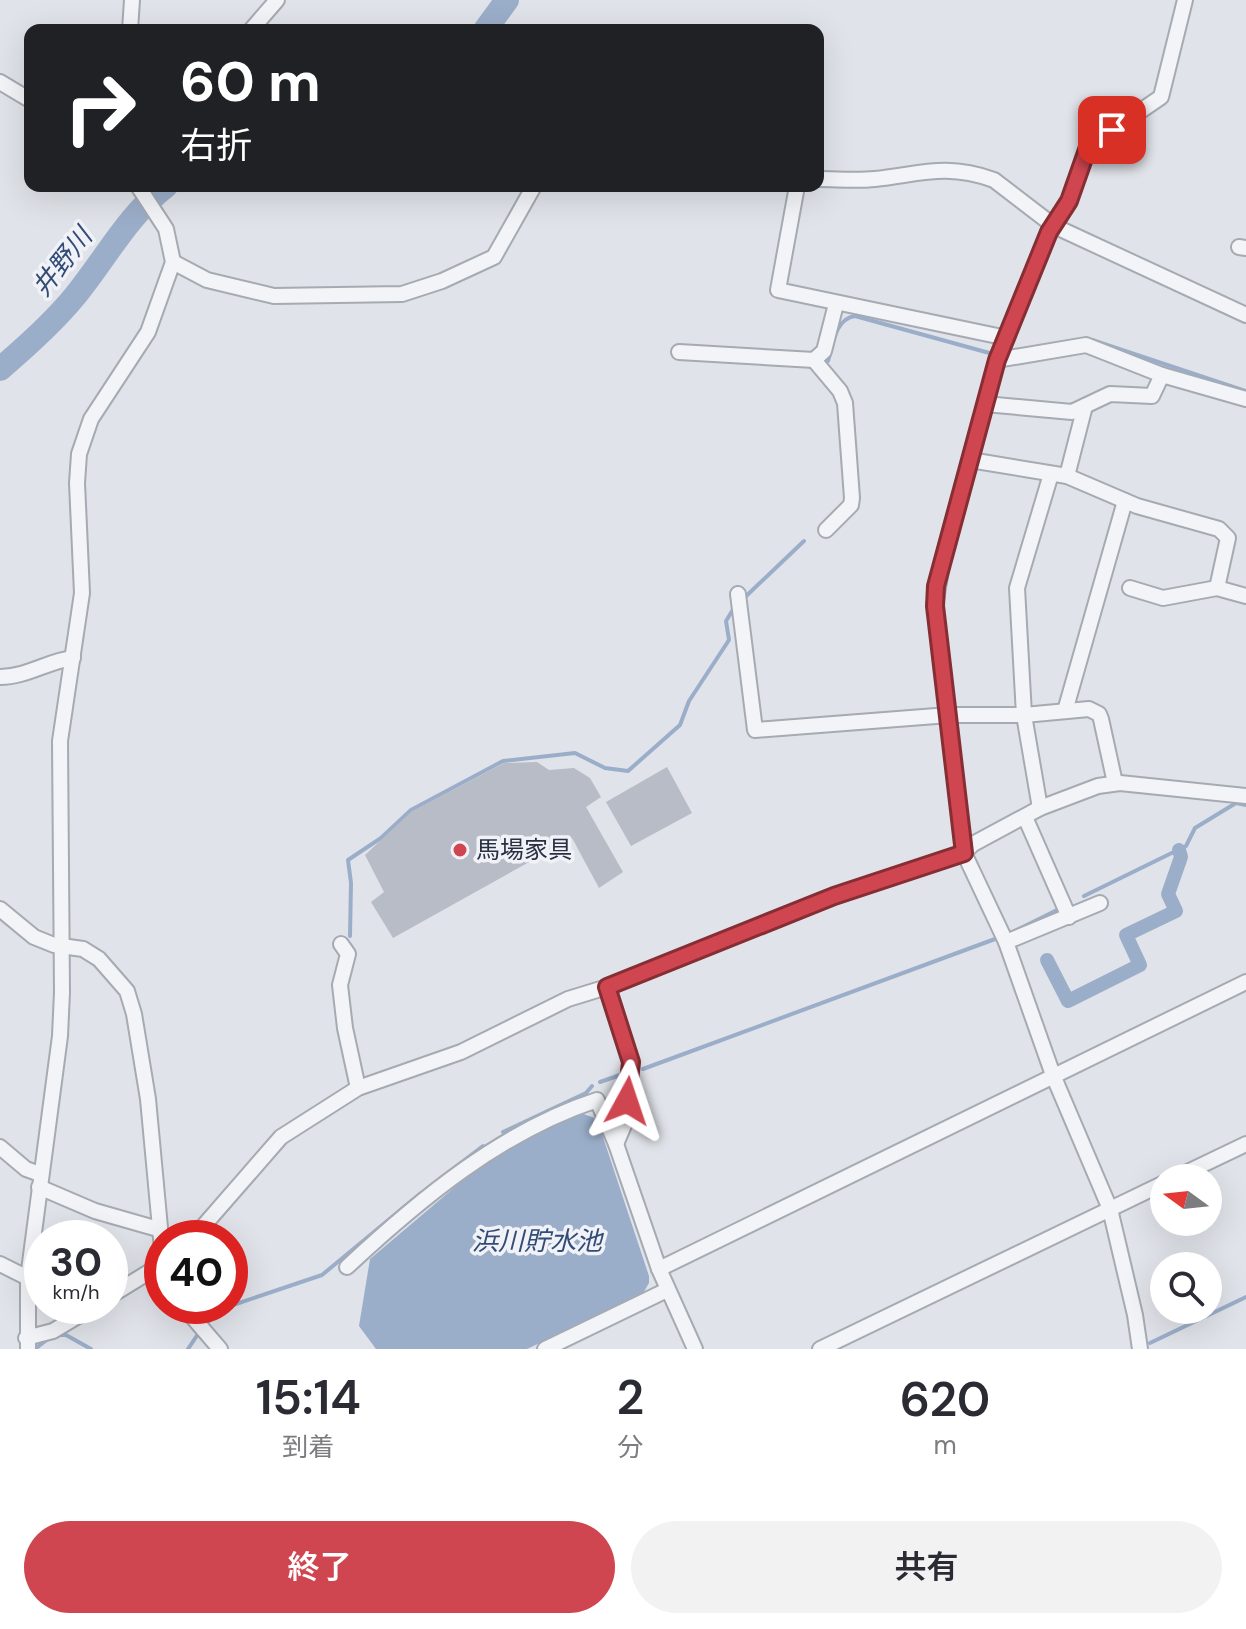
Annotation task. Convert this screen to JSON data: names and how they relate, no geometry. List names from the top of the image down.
{
  "water": ["井野川", "浜川貯水池"],
  "places": ["馬場家具"],
  "north": "left",
  "page": {
    "turn": ["60 m", "右折"],
    "speed": "30 km/h",
    "limit": "40",
    "eta": [
      "15:14",
      "到着",
      "2",
      "分",
      "620",
      "m"
    ],
    "buttons": ["終了", "共有"]
  }
}
